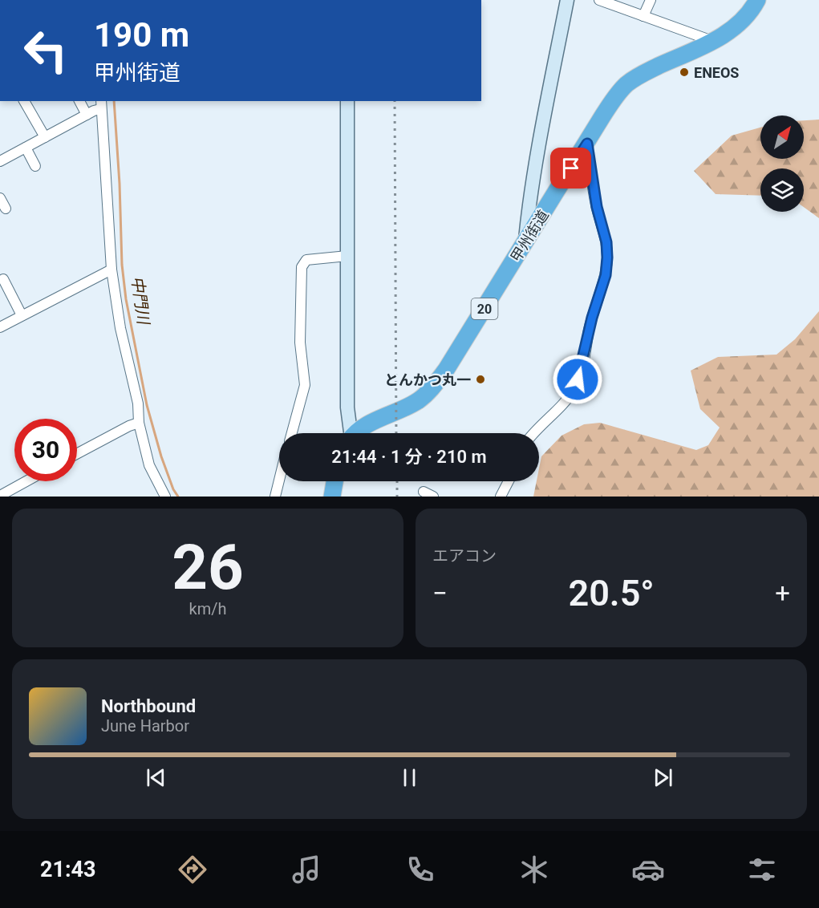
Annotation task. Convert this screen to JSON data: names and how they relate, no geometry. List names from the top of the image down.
{
  "streets": {
    "highway": ["甲州街道", "20"]
  },
  "water": ["中門川"],
  "places": ["ENEOS", "とんかつ丸一"],
  "north": "top right",
  "page": {
    "turn": ["190 m", "甲州街道"],
    "limit": "30",
    "trip": "21:44 · 1 分 · 210 m",
    "tile": [
      ["26", "km/h"],
      "エアコン"
    ],
    "heat": ["−", "20.5°", "+"],
    "song": ["Northbound", "June Harbor"],
    "tabs": "21:43"
  }
}
